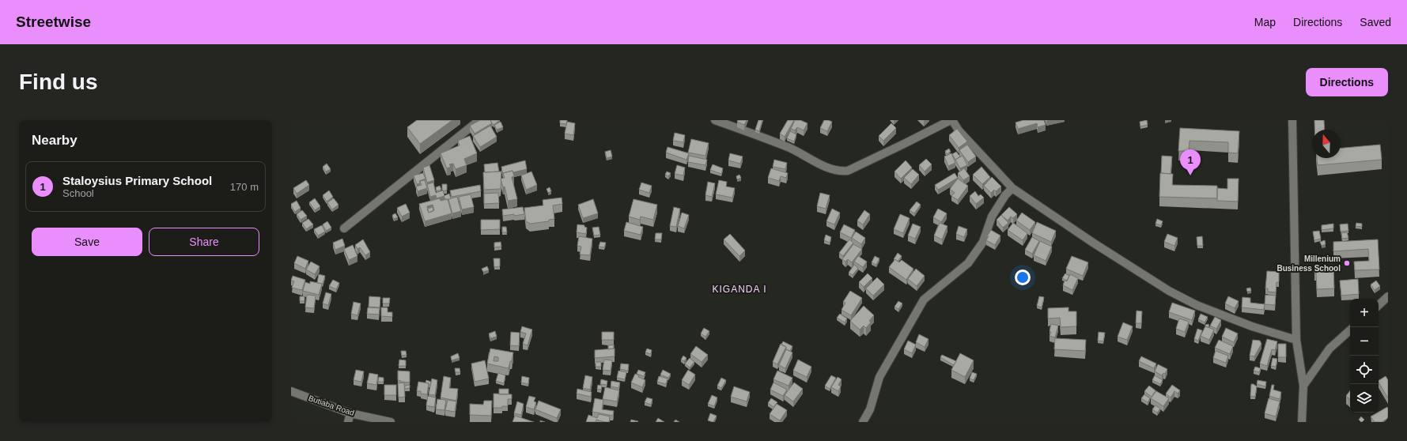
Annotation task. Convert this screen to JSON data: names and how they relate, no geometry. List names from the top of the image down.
{
  "streets": {
    "street": ["Butiaba Road"]
  },
  "districts": ["KIGANDA I"],
  "places": ["Millenium Business School"],
  "north": "top",
  "page": {
    "header": "Streetwise",
    "nav": ["Map", "Directions", "Saved"],
    "buttons": [
      "Directions",
      ["Save", "Share"]
    ],
    "title": "Find us",
    "heading": "Nearby",
    "pins": "1",
    "list": [
      {
        "mark": "1",
        "name": "Staloysius Primary School",
        "note": "School",
        "value": "170 m"
      }
    ],
    "map_buttons": ["+", "−"]
  }
}
